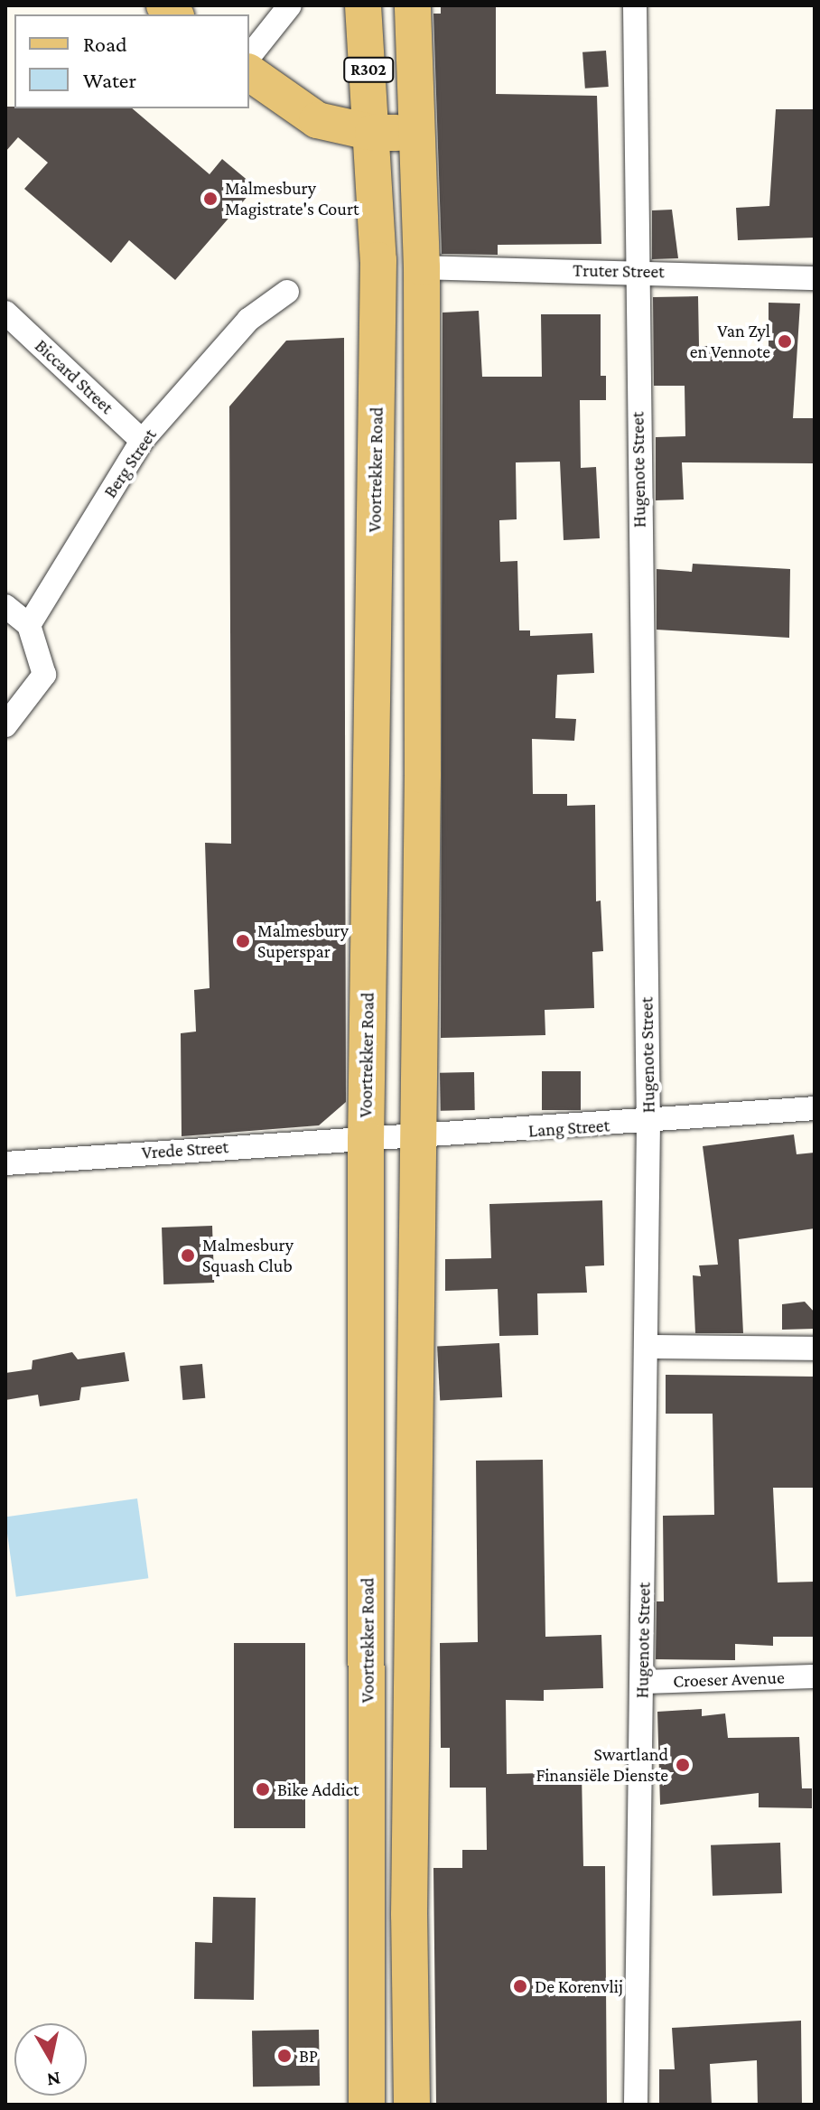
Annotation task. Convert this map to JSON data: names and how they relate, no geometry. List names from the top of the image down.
{
  "streets": {
    "main road": ["R302", "Voortrekker Road"],
    "street": [
      "Truter Street",
      "Biccard Street",
      "Berg Street",
      "Hugenote Street",
      "Lang Street",
      "Vrede Street",
      "Croeser Avenue"
    ]
  },
  "crossings": [
    ["Truter Street", "Hugenote Street"],
    ["Biccard Street", "Berg Street"],
    ["Voortrekker Road", "Lang Street"],
    ["Voortrekker Road", "Vrede Street"],
    ["Hugenote Street", "Lang Street"],
    ["Hugenote Street", "Croeser Avenue"],
    ["Lang Street", "Vrede Street"]
  ],
  "places": [
    "Malmesbury Magistrate's Court",
    "Van Zyl en Vennote",
    "Malmesbury Superspar",
    "Malmesbury Squash Club",
    "Swartland Finansiële Dienste",
    "Bike Addict",
    "De Korenvlij",
    "BP"
  ],
  "legend": ["Road", "Water"],
  "north": "bottom"
}
